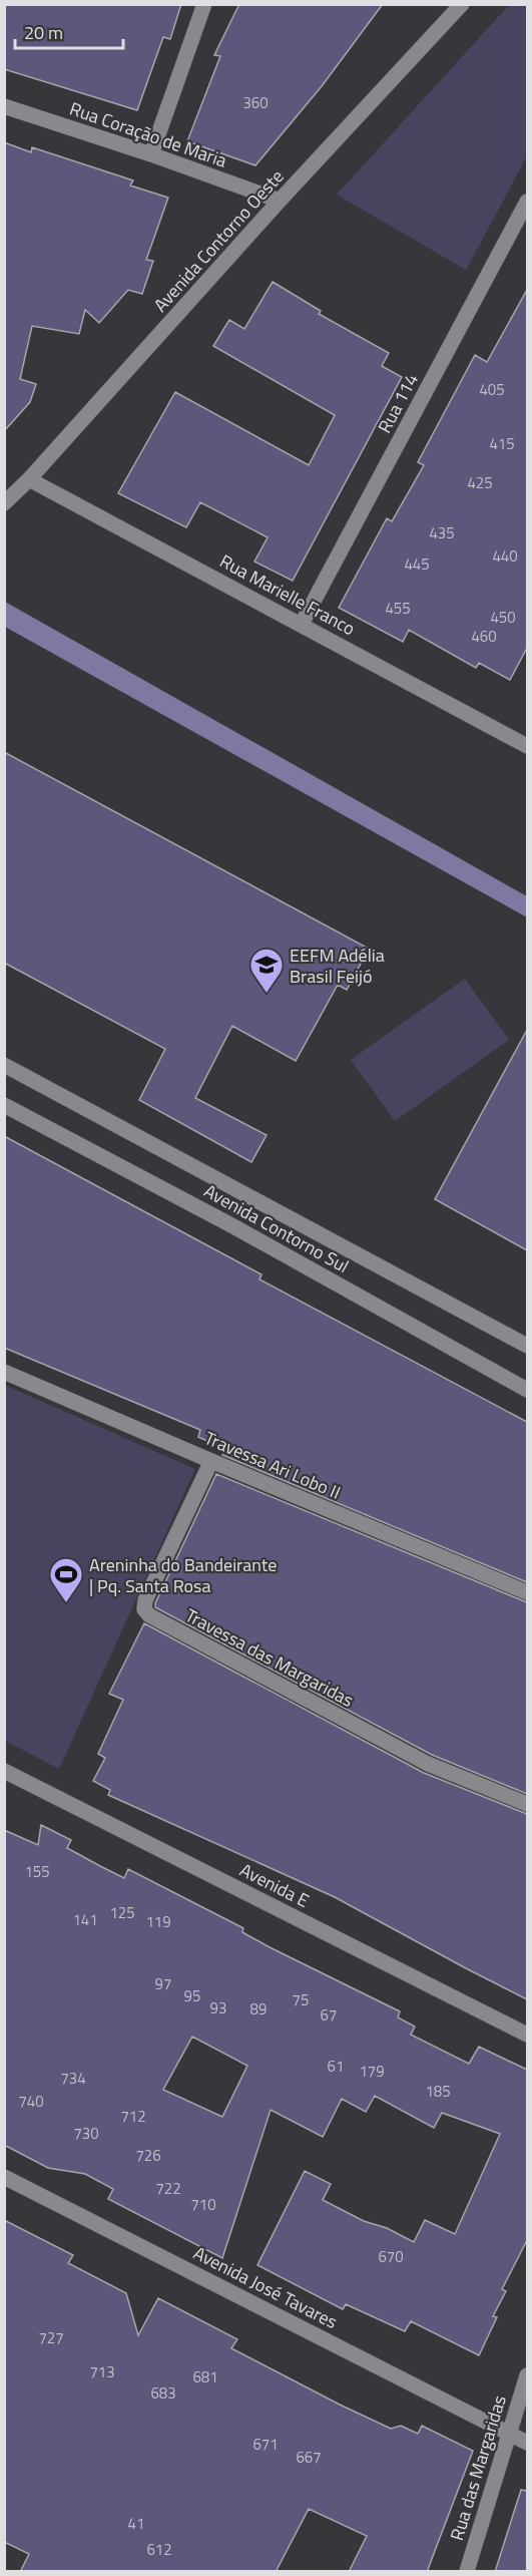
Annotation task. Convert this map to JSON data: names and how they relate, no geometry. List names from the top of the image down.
{
  "streets": {
    "street": [
      "Rua Coração de Maria",
      "Avenida Contorno Oeste",
      "Rua 114",
      "Rua Marielle Franco",
      "Avenida Contorno Sul",
      "Travessa Ari Lobo II",
      "Travessa das Margaridas",
      "Avenida E",
      "Avenida José Tavares",
      "Rua das Margaridas"
    ]
  },
  "crossings": [
    ["Rua Coração de Maria", "Avenida Contorno Oeste"],
    ["Avenida Contorno Oeste", "Rua Marielle Franco"],
    ["Rua 114", "Rua Marielle Franco"],
    ["Travessa Ari Lobo II", "Travessa das Margaridas"],
    ["Avenida José Tavares", "Rua das Margaridas"]
  ],
  "places": {
    "school or university": ["EEFM Adélia Brasil Feijó"],
    "sports": ["Areninha do Bandeirante | Pq. Santa Rosa"]
  },
  "house_numbers": [
    "360",
    "405",
    "415",
    "425",
    "435",
    "440",
    "445",
    "455",
    "450",
    "460",
    "155",
    "125",
    "141",
    "119",
    "97",
    "95",
    "75",
    "93",
    "89",
    "67",
    "61",
    "179",
    "734",
    "185",
    "740",
    "712",
    "730",
    "726",
    "722",
    "710",
    "670",
    "727",
    "713",
    "681",
    "683",
    "671",
    "667",
    "41",
    "612"
  ],
  "scale_bar": "20 m"
}
